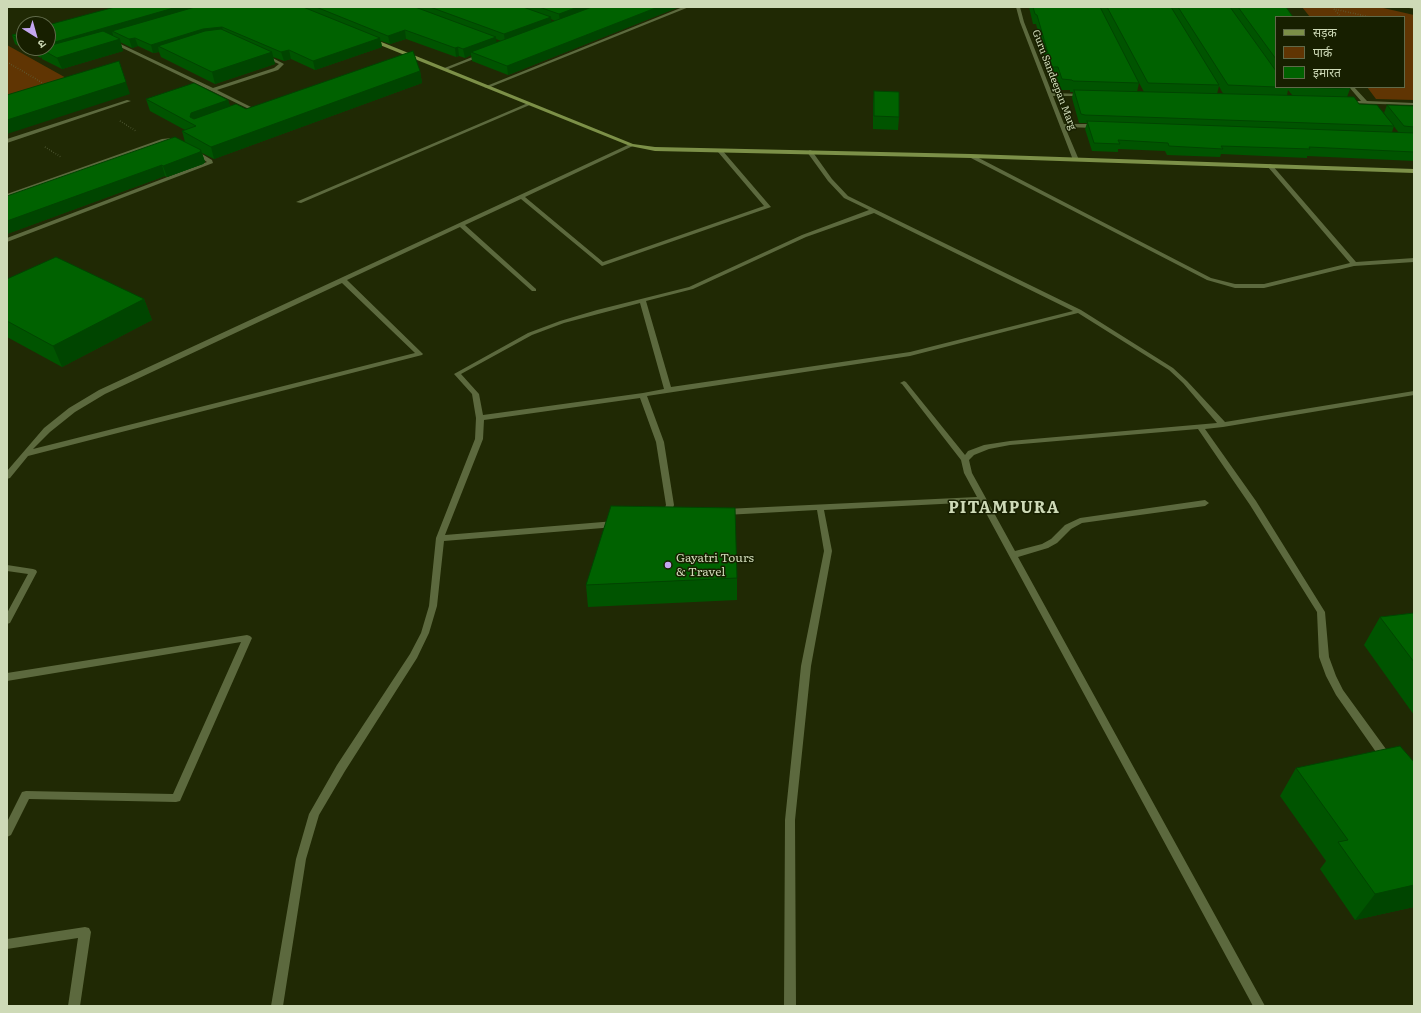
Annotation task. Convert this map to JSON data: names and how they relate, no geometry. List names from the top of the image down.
{
  "streets": {
    "street": ["Guru Sandeepan Marg"]
  },
  "districts": ["PITAMPURA"],
  "places": ["Gayatri Tours & Travel"],
  "legend": ["सड़क", "पार्क", "इमारत"],
  "north": "bottom right"
}
